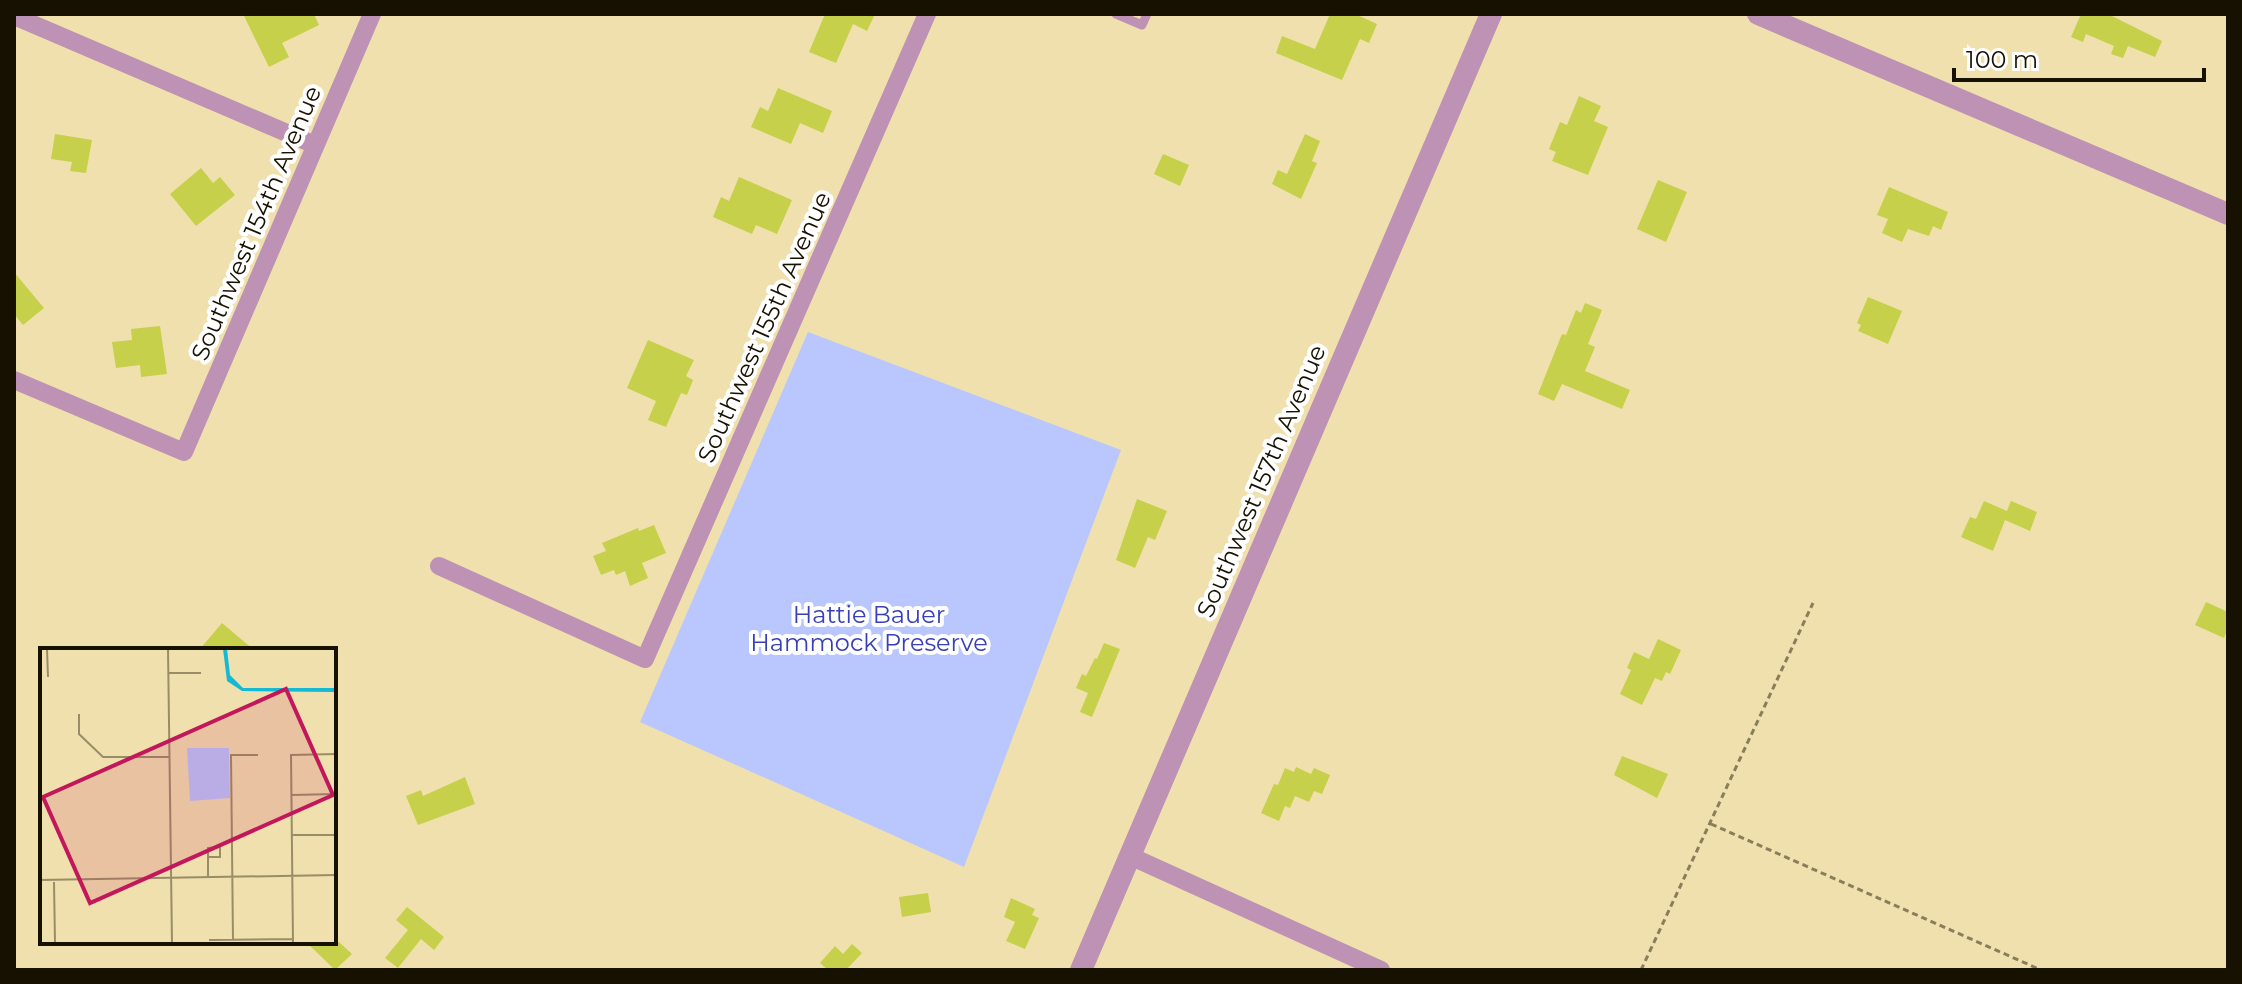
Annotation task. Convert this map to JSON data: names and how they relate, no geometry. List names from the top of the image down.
{
  "streets": {
    "street": ["Southwest 154th Avenue", "Southwest 155th Avenue", "Southwest 157th Avenue"]
  },
  "parks": ["Hattie Bauer Hammock Preserve"],
  "scale_bar": "100 m"
}
